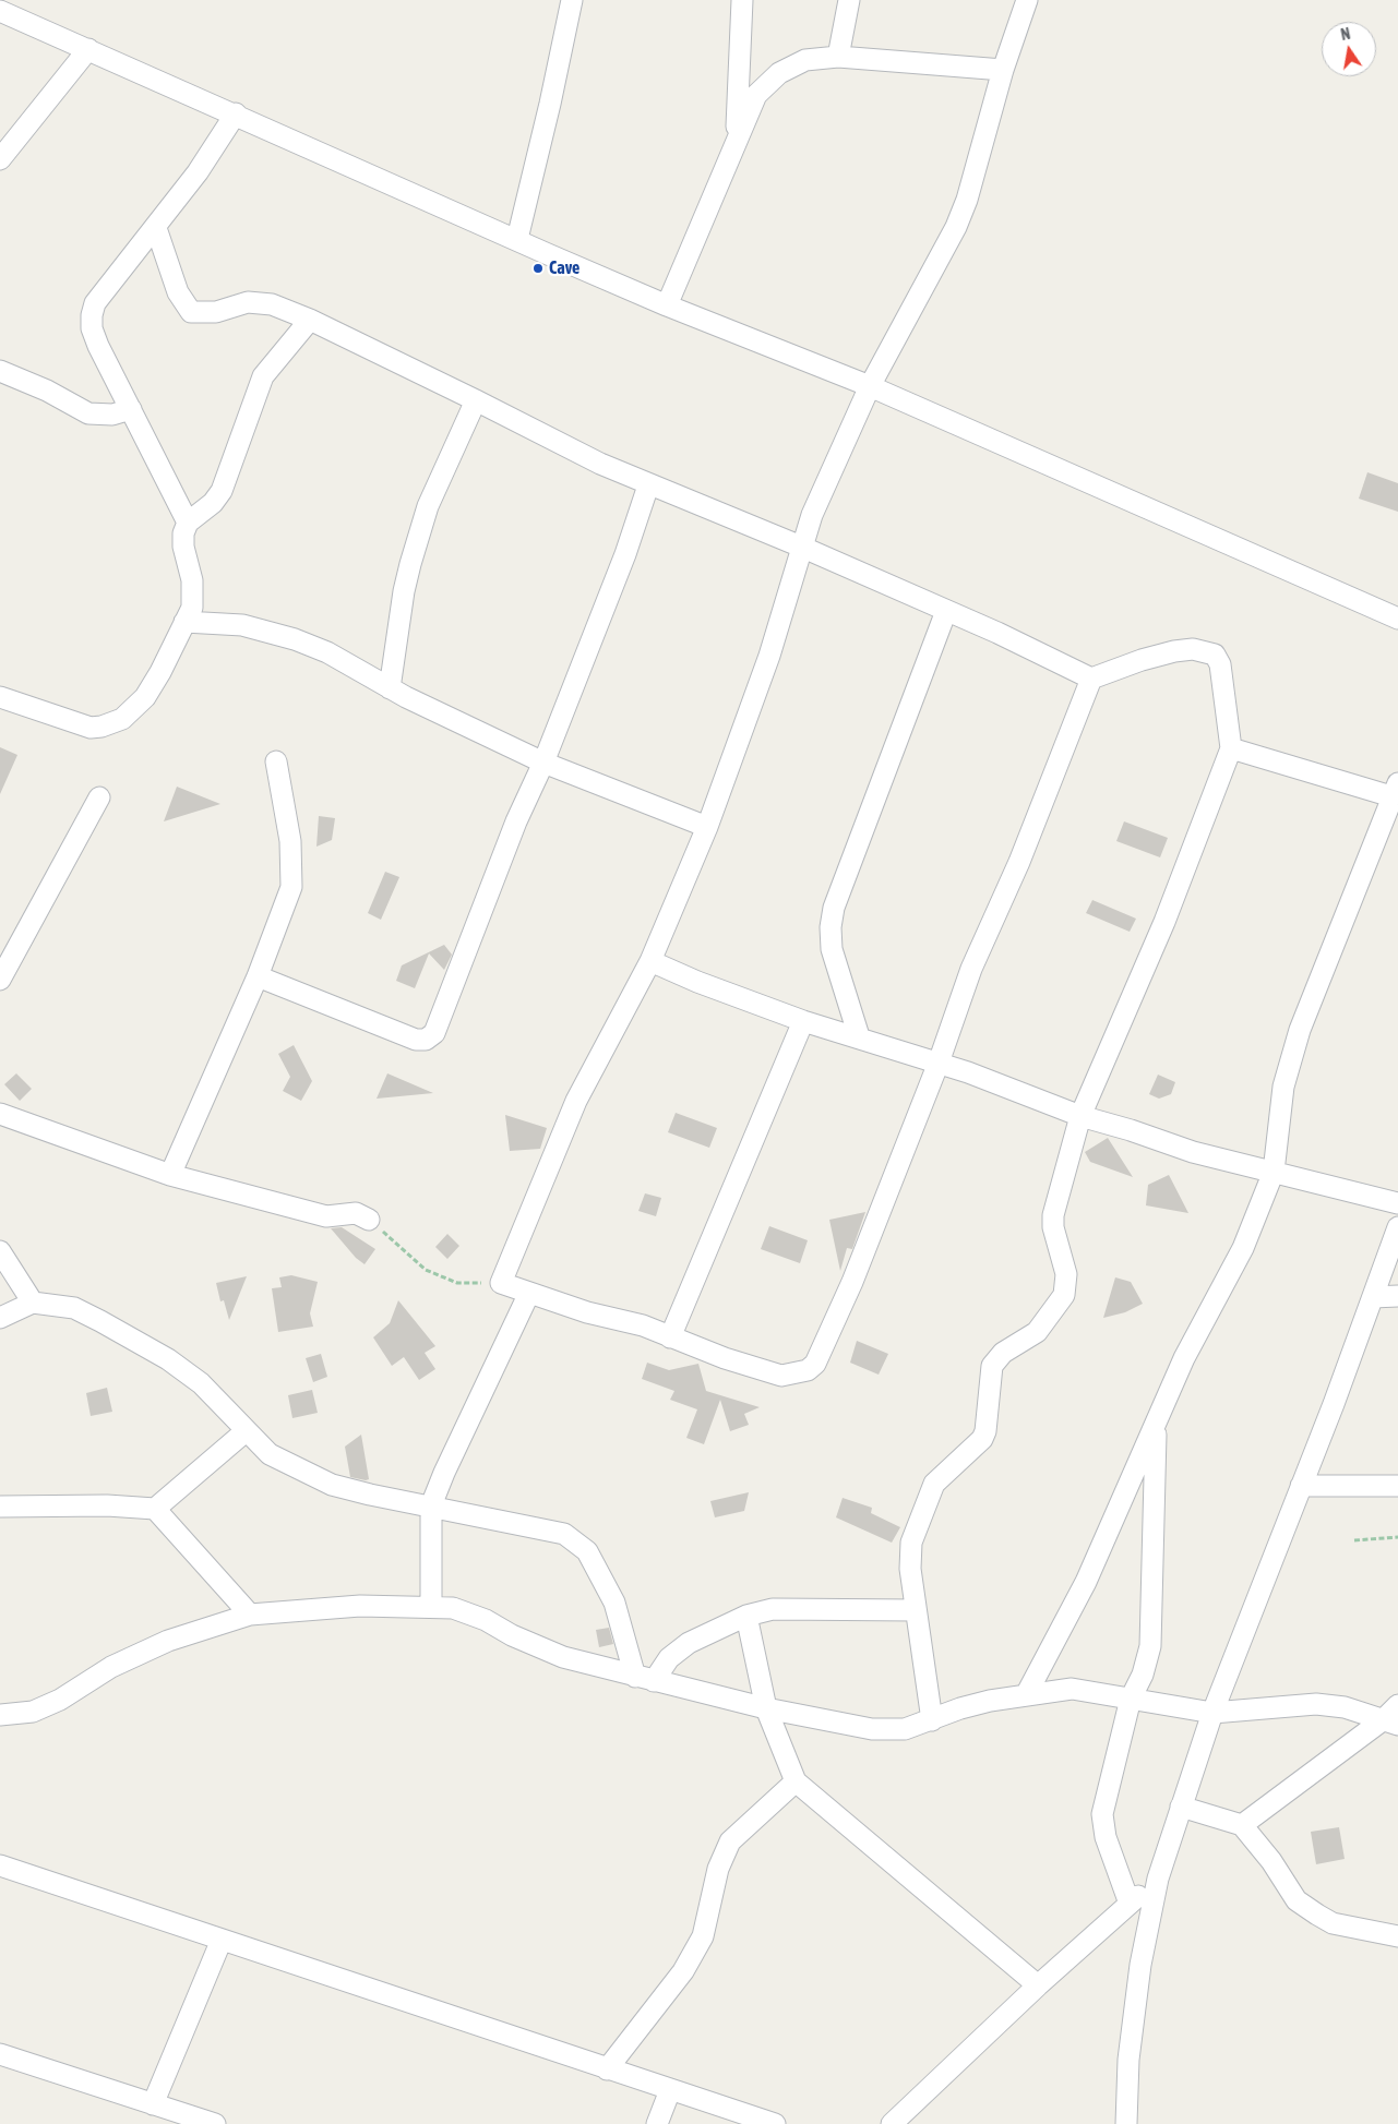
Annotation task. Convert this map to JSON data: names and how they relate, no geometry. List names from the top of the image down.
{
  "places": ["Cave"],
  "north": "top"
}
